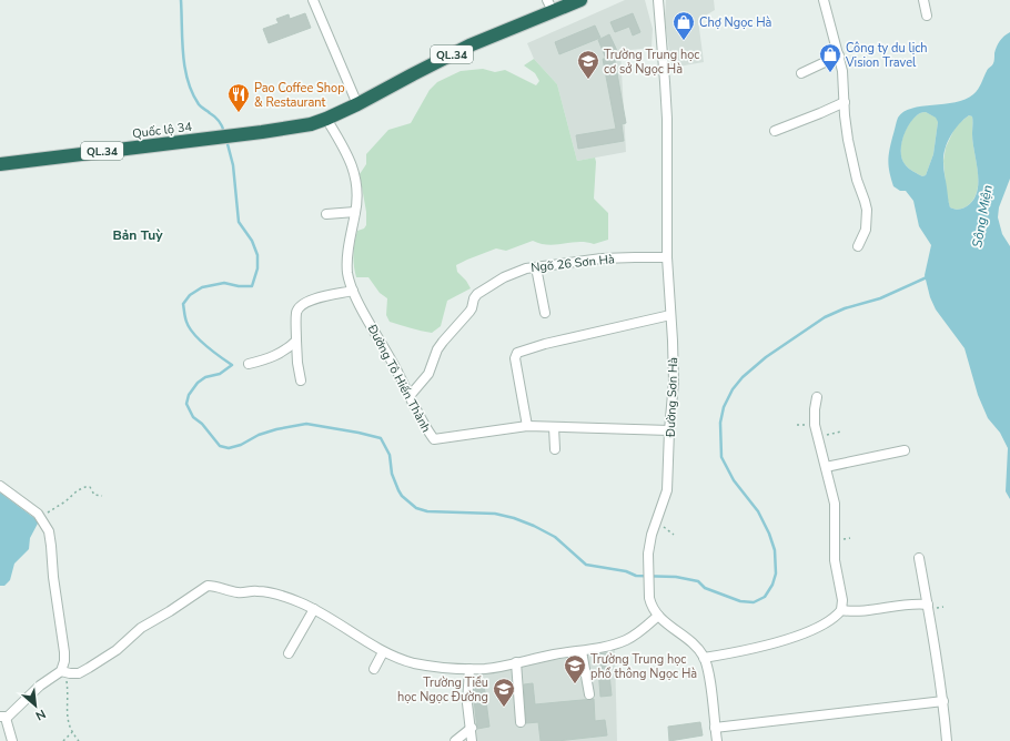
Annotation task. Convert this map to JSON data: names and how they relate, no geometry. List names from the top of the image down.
{
  "streets": {
    "highway": ["QL.34", "Quốc lộ 34"],
    "street": ["Ngõ 26 Sơn Hà", "Đường Tô Hiến Thành", "Đường Sơn Hà"]
  },
  "crossings": [
    ["QL.34", "Quốc lộ 34"],
    ["QL.34", "Đường Tô Hiến Thành"],
    ["Quốc lộ 34", "Đường Tô Hiến Thành"],
    ["Ngõ 26 Sơn Hà", "Đường Tô Hiến Thành"],
    ["Ngõ 26 Sơn Hà", "Đường Sơn Hà"],
    ["Đường Tô Hiến Thành", "Đường Sơn Hà"]
  ],
  "districts": ["Bản Tuỳ"],
  "water": ["Sông Miện"],
  "places": {
    "shop": ["Chợ Ngọc Hà", "Công ty du lịch Vision Travel"],
    "school or university": ["Trường Trung học cơ sở Ngọc Hà", "Trường Trung học phổ thông Ngọc Hà", "Trường Tiểu học Ngọc Đường"],
    "restaurant": ["Pao Coffee Shop & Restaurant"]
  },
  "north": "bottom right"
}
